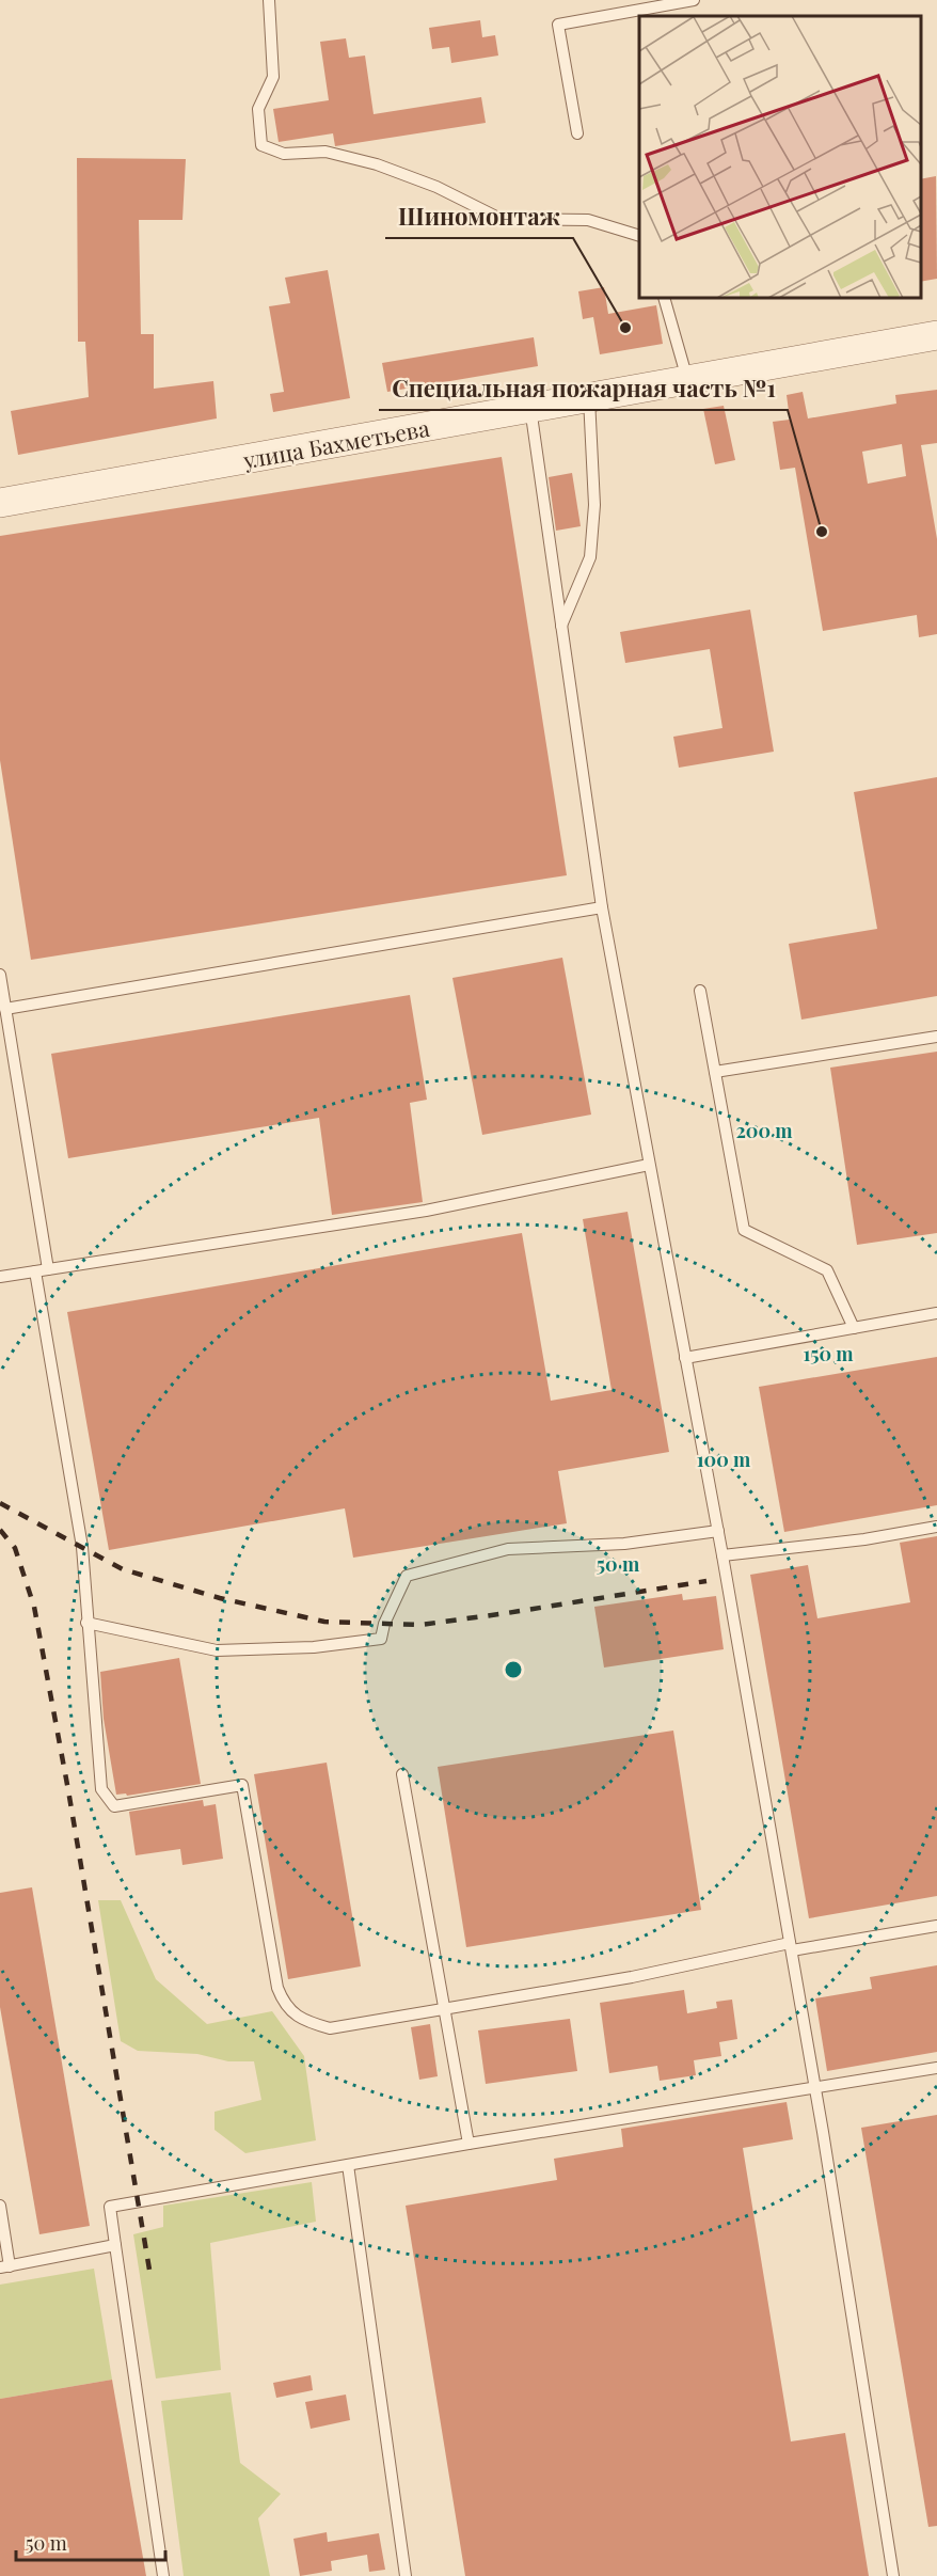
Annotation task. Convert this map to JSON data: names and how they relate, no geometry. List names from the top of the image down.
{
  "streets": {
    "street": ["улица Бахметьева"]
  },
  "places": ["Шиномонтаж", "Специальная пожарная часть №1"],
  "scale_bar": "50 m",
  "rings": [
    "200 m",
    "150 m",
    "100 m",
    "50 m"
  ]
}
